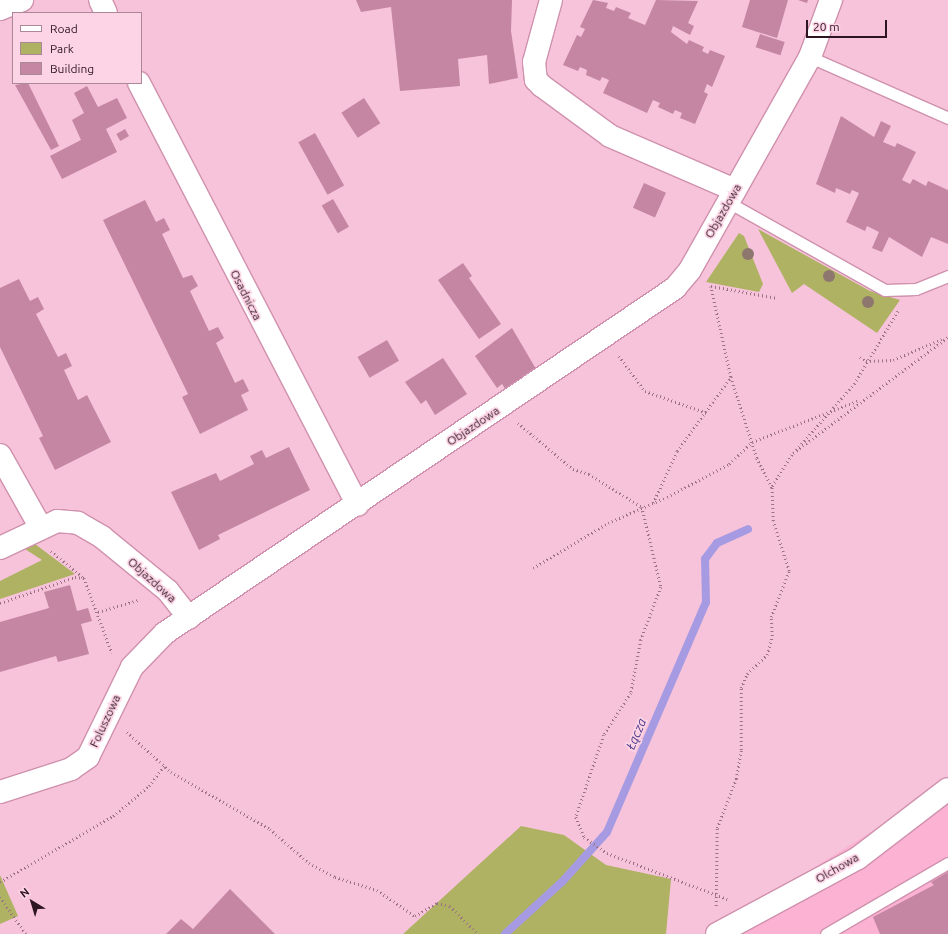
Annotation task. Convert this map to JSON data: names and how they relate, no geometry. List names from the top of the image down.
{
  "streets": {
    "street": [
      "Objazdowa",
      "Osadnicza",
      "Foluszowa",
      "Olchowa"
    ]
  },
  "crossings": [
    ["Objazdowa", "Osadnicza"],
    ["Objazdowa", "Foluszowa"]
  ],
  "water": ["Łącza"],
  "legend": ["Road", "Park", "Building"],
  "scale_bar": "20 m",
  "north": "top left"
}
